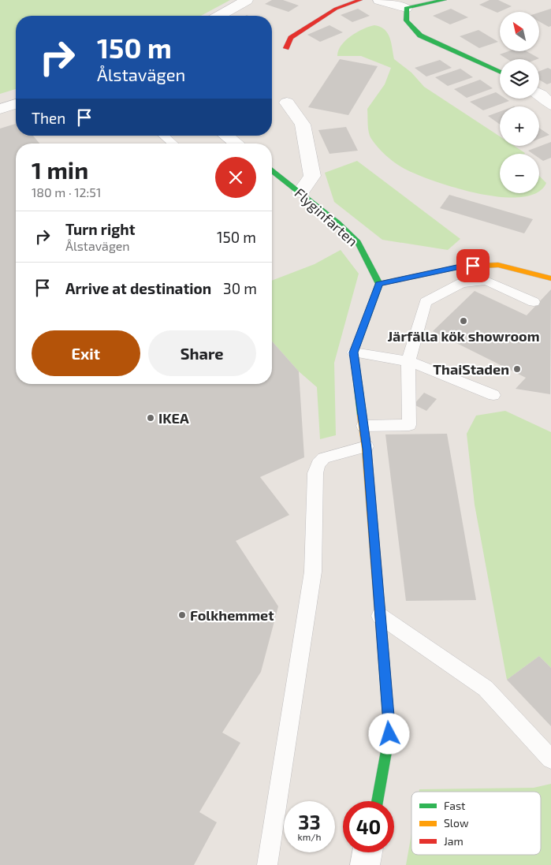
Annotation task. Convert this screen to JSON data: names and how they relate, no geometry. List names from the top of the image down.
{
  "streets": {
    "street": ["Flyginfarten"]
  },
  "places": [
    "Järfälla kök showroom",
    "ThaiStaden",
    "IKEA",
    "Folkhemmet"
  ],
  "legend": ["Fast", "Slow", "Jam"],
  "north": "top left",
  "page": {
    "map_buttons": ["+", "−"],
    "turn": ["150 m", "Ålstavägen"],
    "then": "Then",
    "heading": ["1 min", "180 m · 12:51"],
    "list": [
      {
        "name": "Turn right",
        "note": "Ålstavägen",
        "value": "150 m"
      },
      {
        "name": "Arrive at destination",
        "value": "30 m"
      }
    ],
    "buttons": ["Exit", "Share"],
    "speed": "33 km/h",
    "limit": "40"
  }
}
